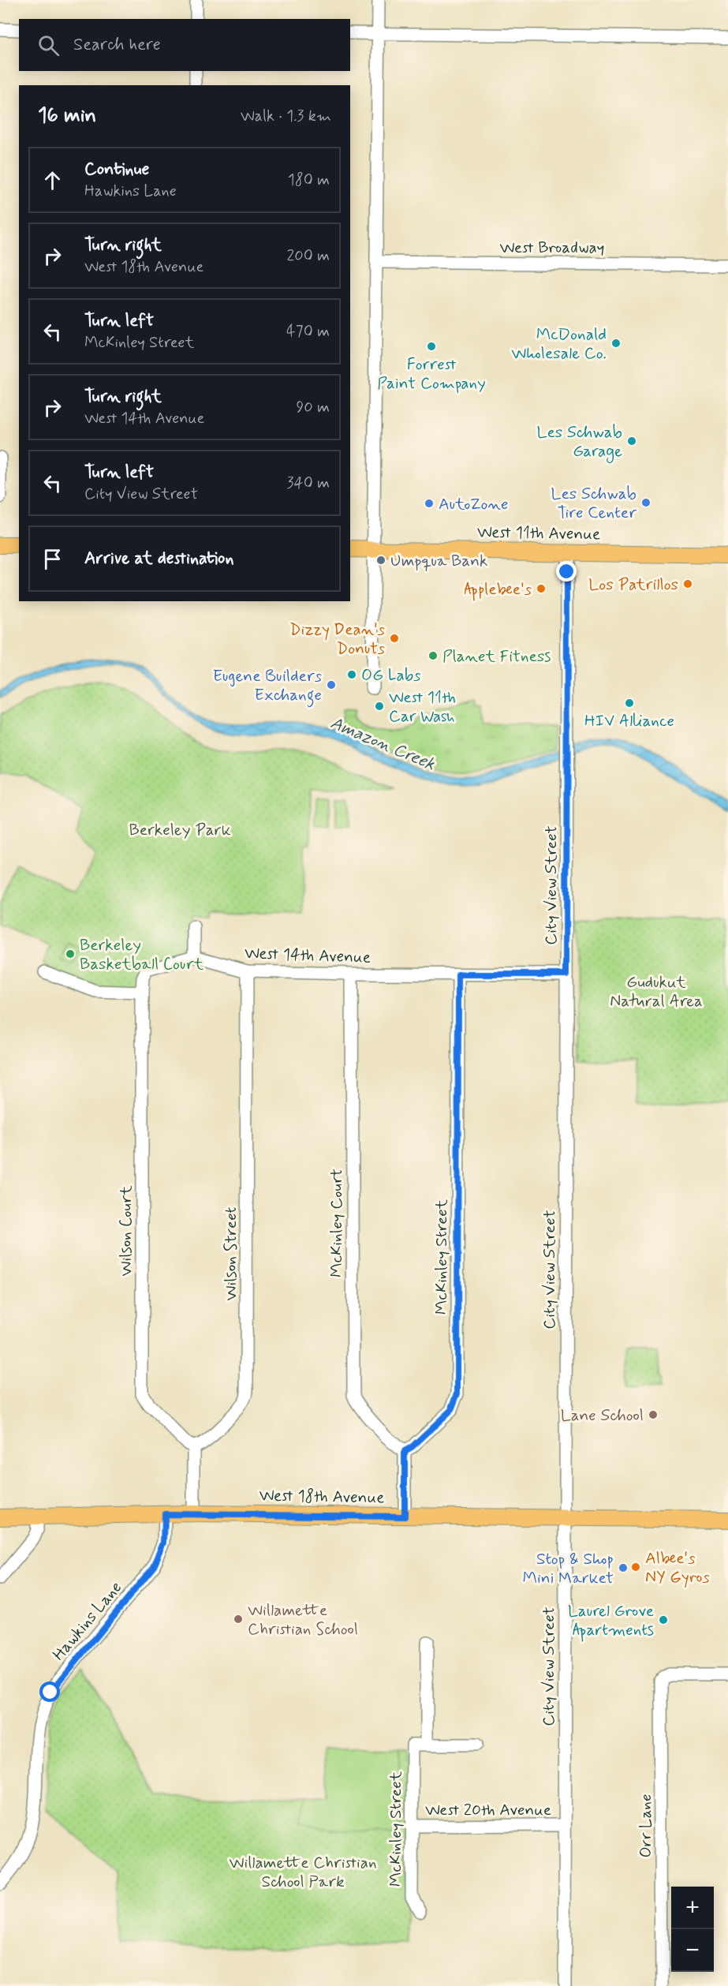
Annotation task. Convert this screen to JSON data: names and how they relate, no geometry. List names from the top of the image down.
{
  "streets": {
    "main road": ["West 11th Avenue", "West 18th Avenue"],
    "street": [
      "West Broadway",
      "City View Street",
      "West 14th Avenue",
      "McKinley Court",
      "Wilson Court",
      "Wilson Street",
      "McKinley Street",
      "Hawkins Lane",
      "West 20th Avenue",
      "Orr Lane"
    ]
  },
  "crossings": [
    ["West 11th Avenue", "City View Street"],
    ["City View Street", "West 14th Avenue"],
    ["City View Street", "West 18th Avenue"],
    ["City View Street", "West 20th Avenue"],
    ["West 14th Avenue", "McKinley Court"],
    ["West 14th Avenue", "Wilson Street"],
    ["West 14th Avenue", "McKinley Street"],
    ["McKinley Court", "McKinley Street"],
    ["Wilson Court", "Wilson Street"],
    ["McKinley Street", "West 20th Avenue"],
    ["West 18th Avenue", "Hawkins Lane"]
  ],
  "water": ["Amazon Creek"],
  "parks": ["Berkeley Park", "Gudukut Natural Area", "Willamette Christian School Park"],
  "places": [
    "McDonald Wholesale Co.",
    "Forrest Paint Company",
    "Les Schwab Garage",
    "Les Schwab Tire Center",
    "AutoZone",
    "Umpqua Bank",
    "Los Patrillos",
    "Applebee's",
    "Dizzy Dean's Donuts",
    "Planet Fitness",
    "OG Labs",
    "Eugene Builders Exchange",
    "HIV Alliance",
    "West 11th Car Wash",
    "Berkeley Basketball Court",
    "Lane School",
    "Albee's NY Gyros",
    "Stop & Shop Mini Market",
    "Willamette Christian School",
    "Laurel Grove Apartments"
  ],
  "page": {
    "search": "Search here",
    "heading": ["16 min", "Walk · 1.3 km"],
    "list": [
      ["Continue", "Hawkins Lane", "180 m"],
      ["Turn right", "West 18th Avenue", "200 m"],
      ["Turn left", "McKinley Street", "470 m"],
      ["Turn right", "West 14th Avenue", "90 m"],
      ["Turn left", "City View Street", "340 m"],
      "Arrive at destination"
    ],
    "map_buttons": ["+", "−"]
  }
}
